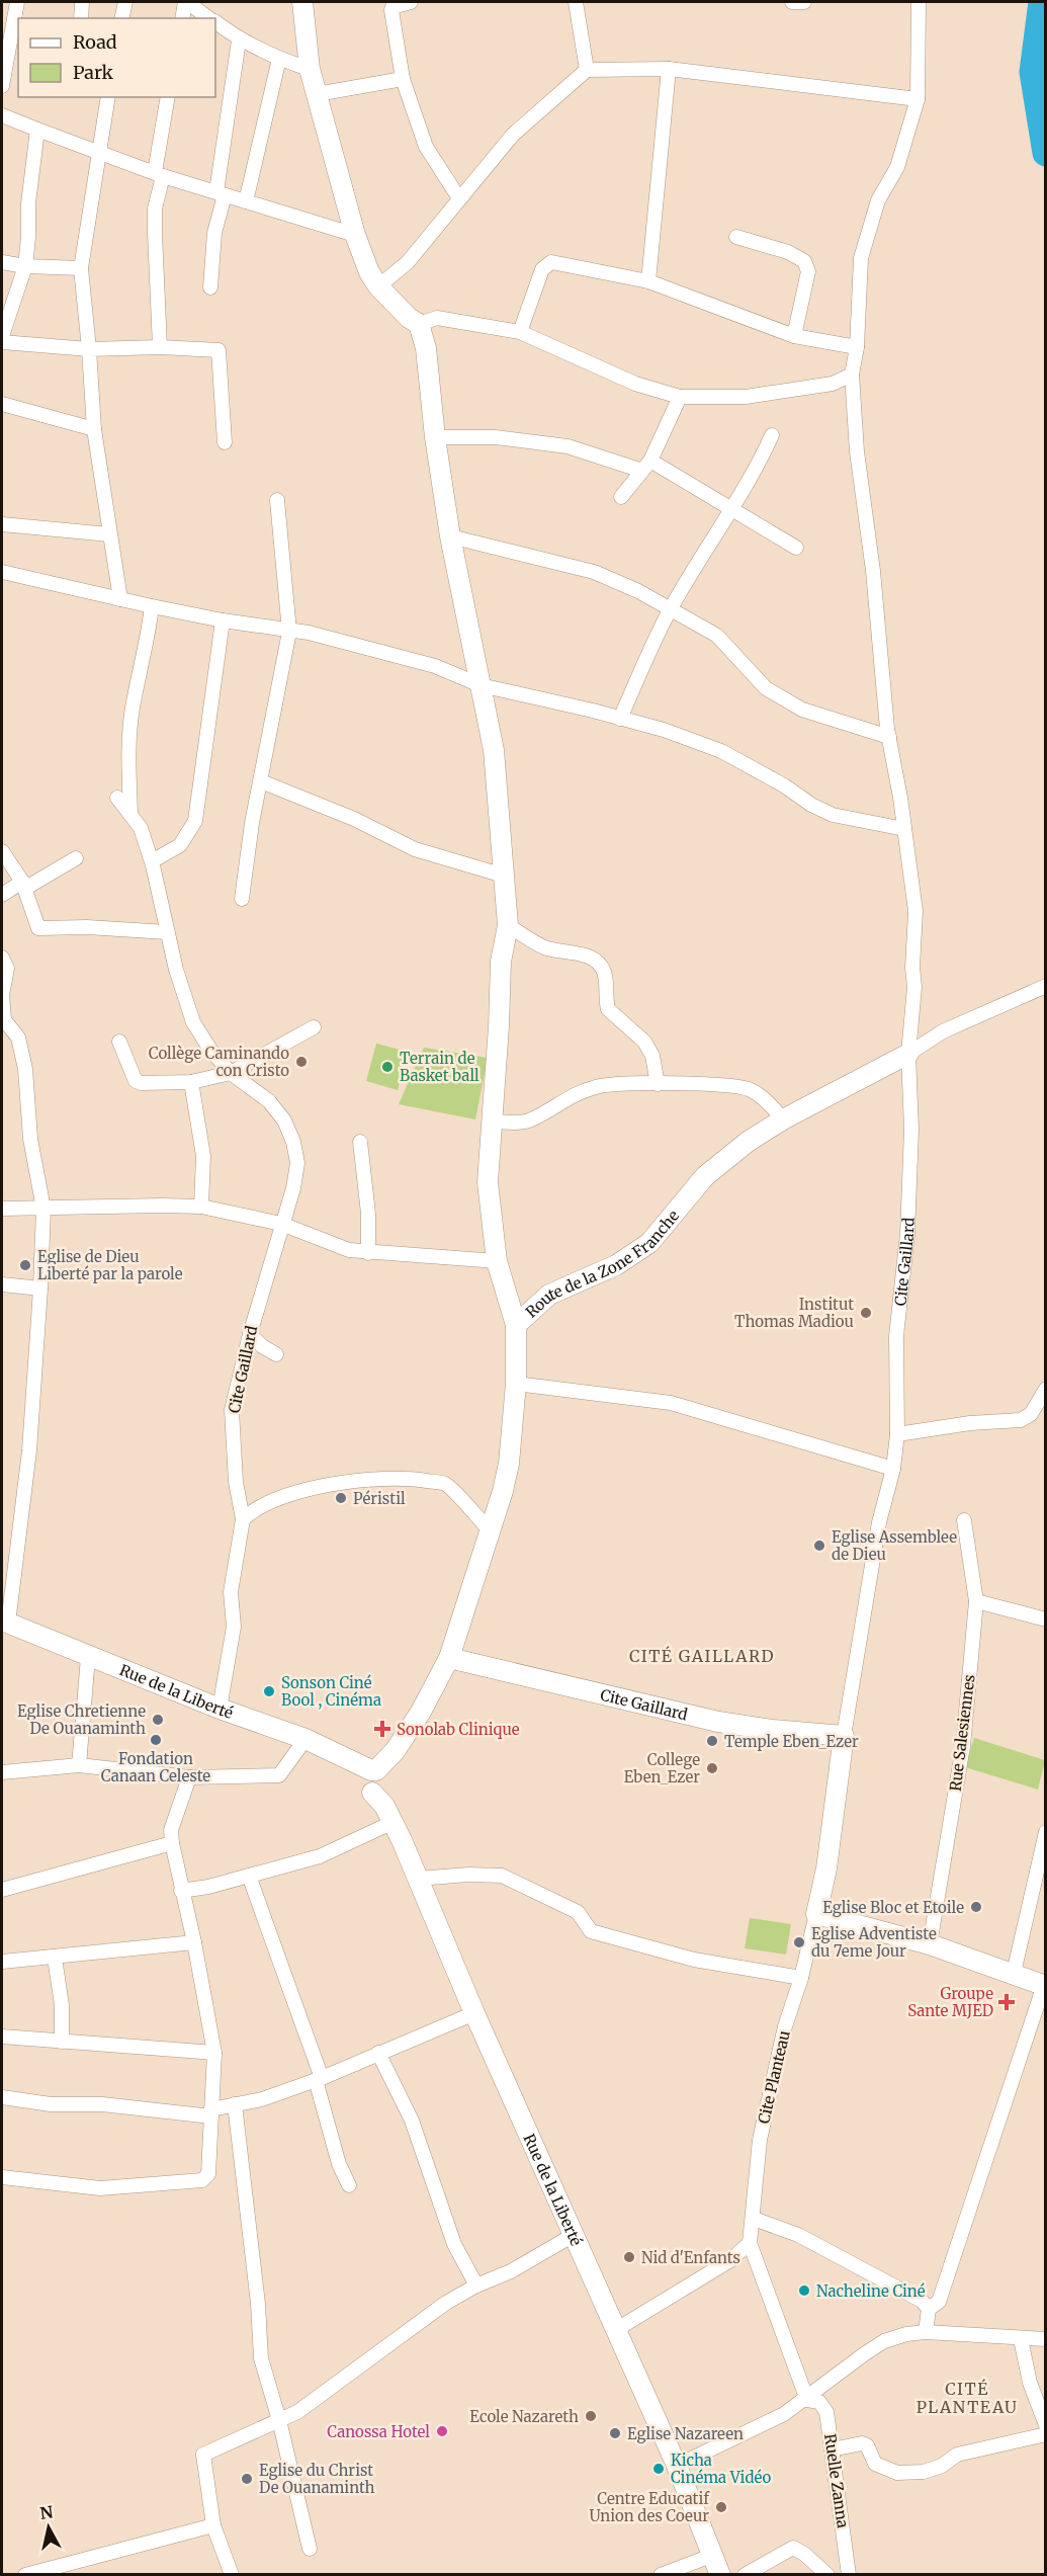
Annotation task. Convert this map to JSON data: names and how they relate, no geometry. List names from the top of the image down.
{
  "streets": {
    "street": [
      "Cite Gaillard",
      "Route de la Zone Franche",
      "Rue de la Liberté",
      "Rue Salesiennes",
      "Cite Planteau",
      "Ruelle Zanna"
    ]
  },
  "crossings": [
    ["Cite Gaillard", "Route de la Zone Franche"],
    ["Cite Gaillard", "Rue de la Liberté"],
    ["Cite Gaillard", "Cite Planteau"],
    ["Route de la Zone Franche", "Rue de la Liberté"],
    ["Cite Planteau", "Ruelle Zanna"]
  ],
  "districts": ["CITÉ GAILLARD", "CITÉ PLANTEAU"],
  "places": {
    "other": [
      "Collège Caminando con Cristo",
      "Terrain de Basket ball",
      "Eglise de Dieu Liberté par la parole",
      "Institut Thomas Madiou",
      "Péristil",
      "Eglise Assemblee de Dieu",
      "Sonson Ciné Bool , Cinéma",
      "Eglise Chretienne De Ouanaminth",
      "Fondation Canaan Celeste",
      "Temple Eben_Ezer",
      "College Eben_Ezer",
      "Eglise Bloc et Etoile",
      "Eglise Adventiste du 7eme Jour",
      "Nid d'Enfants",
      "Nacheline Ciné",
      "Ecole Nazareth",
      "Canossa Hotel",
      "Eglise Nazareen",
      "Kicha Cinéma Vidéo",
      "Eglise du Christ De Ouanaminth",
      "Centre Educatif Union des Coeur"
    ],
    "health": ["Sonolab Clinique", "Groupe Sante MJED"]
  },
  "legend": ["Road", "Park"],
  "north": "top"
}
